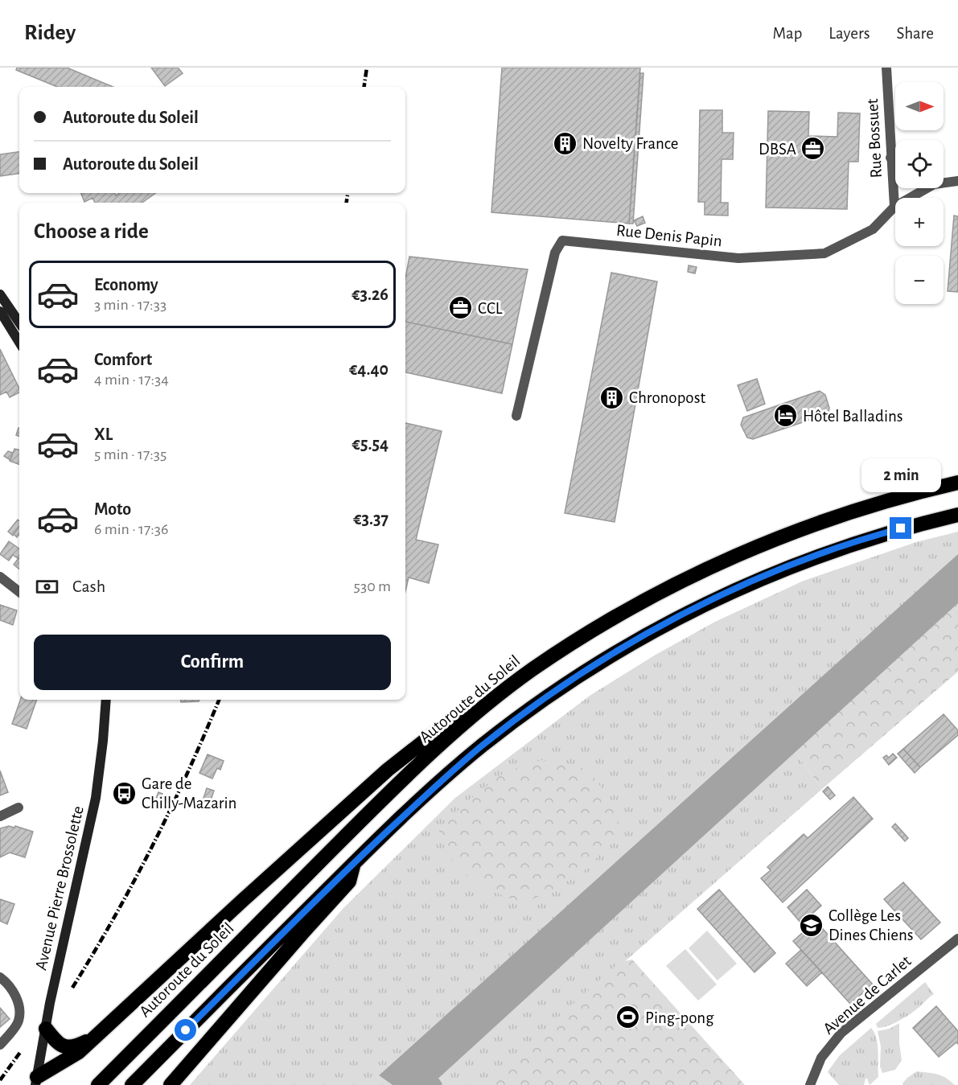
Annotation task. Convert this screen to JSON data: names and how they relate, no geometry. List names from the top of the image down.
{
  "streets": {
    "highway": ["Autoroute du Soleil"],
    "main road": ["Avenue Pierre Brossolette"],
    "street": ["Rue Bossuet", "Rue Denis Papin", "Avenue de Carlet"]
  },
  "crossings": [
    ["Rue Bossuet", "Rue Denis Papin"]
  ],
  "places": {
    "building": ["Novelty France", "Chronopost"],
    "office": ["DBSA", "CCL"],
    "hotel": ["Hôtel Balladins"],
    "bus stop": ["Gare de Chilly-Mazarin"],
    "school or university": ["Collège Les Dines Chiens"],
    "sports": ["Ping-pong"]
  },
  "north": "right",
  "page": {
    "header": "Ridey",
    "nav": ["Map", "Layers", "Share"],
    "map_buttons": ["+", "−"],
    "banner": ["Autoroute du Soleil", "Autoroute du Soleil"],
    "heading": "Choose a ride",
    "list": [
      {
        "name": "Economy",
        "note": "3 min · 17:33",
        "value": "€3.26"
      },
      {
        "name": "Comfort",
        "note": "4 min · 17:34",
        "value": "€4.40"
      },
      {
        "name": "XL",
        "note": "5 min · 17:35",
        "value": "€5.54"
      },
      {
        "name": "Moto",
        "note": "6 min · 17:36",
        "value": "€3.37"
      }
    ],
    "bubble": "2 min",
    "pay": ["Cash", "530 m"],
    "buttons": "Confirm"
  }
}
